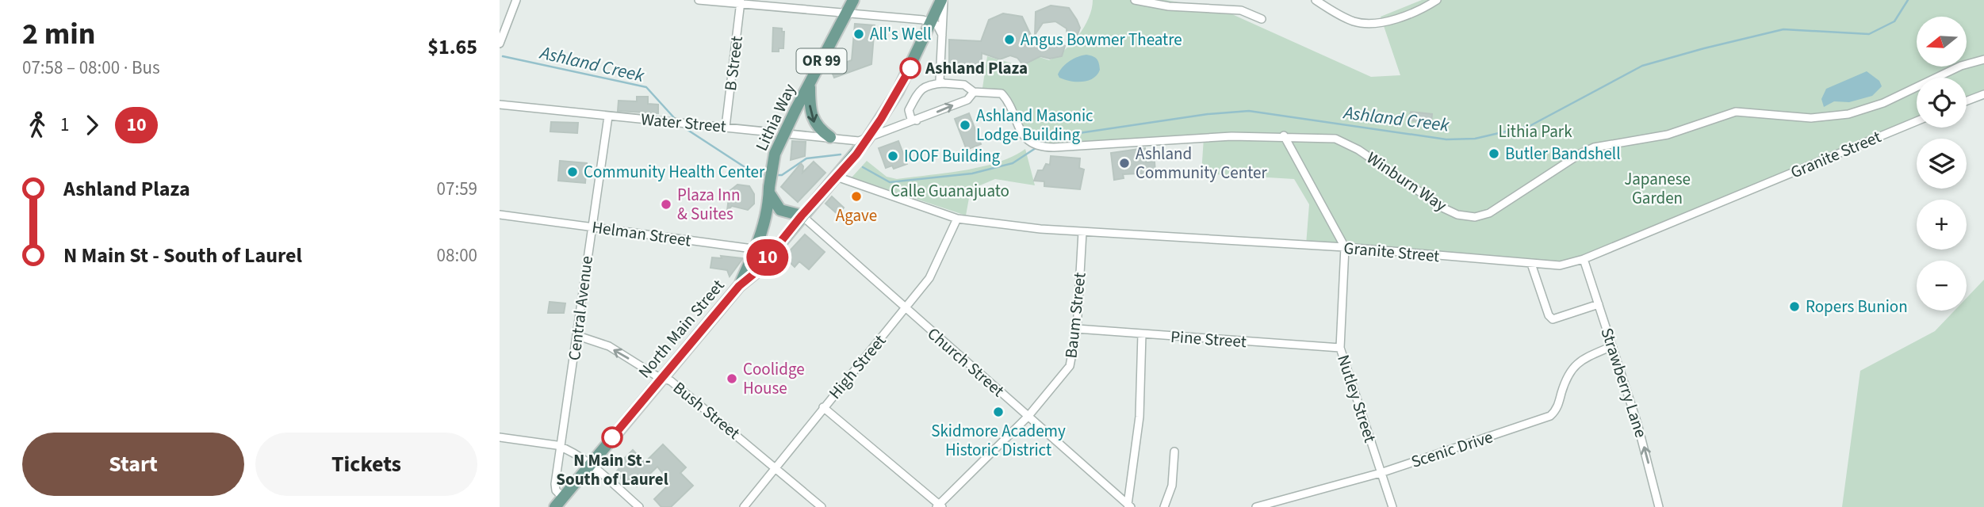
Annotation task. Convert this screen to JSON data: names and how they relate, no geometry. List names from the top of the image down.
{
  "streets": {
    "main road": ["OR 99", "Lithia Way", "North Main Street"],
    "street": [
      "B Street",
      "Water Street",
      "Granite Street",
      "Winburn Way",
      "Helman Street",
      "Central Avenue",
      "Baum Street",
      "Pine Street",
      "Church Street",
      "High Street",
      "Strawberry Lane",
      "Nutley Street",
      "Bush Street",
      "Scenic Drive"
    ]
  },
  "crossings": [
    ["OR 99", "Water Street"],
    ["OR 99", "North Main Street"],
    ["B Street", "Water Street"],
    ["Lithia Way", "Helman Street"],
    ["Lithia Way", "North Main Street"],
    ["Water Street", "Central Avenue"],
    ["Water Street", "North Main Street"],
    ["Granite Street", "Baum Street"],
    ["Granite Street", "North Main Street"],
    ["Granite Street", "High Street"],
    ["Granite Street", "Strawberry Lane"],
    ["Granite Street", "Nutley Street"],
    ["Helman Street", "Central Avenue"],
    ["Helman Street", "North Main Street"],
    ["Central Avenue", "North Main Street"],
    ["Central Avenue", "Bush Street"],
    ["Baum Street", "Pine Street"],
    ["Baum Street", "Church Street"],
    ["North Main Street", "Church Street"],
    ["North Main Street", "Bush Street"],
    ["Pine Street", "Nutley Street"],
    ["Church Street", "High Street"],
    ["High Street", "Bush Street"],
    ["Strawberry Lane", "Scenic Drive"],
    ["Nutley Street", "Scenic Drive"]
  ],
  "one_way": ["Strawberry Lane"],
  "water": ["Ashland Creek"],
  "parks": ["Lithia Park", "Japanese Garden", "Calle Guanajuato"],
  "places": [
    "All's Well",
    "Angus Bowmer Theatre",
    "Ashland Plaza",
    "Ashland Masonic Lodge Building",
    "Butler Bandshell",
    "IOOF Building",
    "Ashland Community Center",
    "Community Health Center",
    "Agave",
    "Plaza Inn & Suites",
    "Ropers Bunion",
    "Coolidge House",
    "Skidmore Academy Historic District",
    "N Main St - South of Laurel"
  ],
  "lines": ["bus line 10"],
  "north": "left",
  "page": {
    "heading": ["2 min", "07:58 – 08:00 · Bus", "$1.65"],
    "on_map": "10",
    "map_buttons": ["+", "−"],
    "legs": ["1", "10"],
    "list": [
      {
        "name": "Ashland Plaza",
        "value": "07:59"
      },
      {
        "name": "N Main St - South of Laurel",
        "value": "08:00"
      }
    ],
    "buttons": ["Start", "Tickets"]
  }
}
